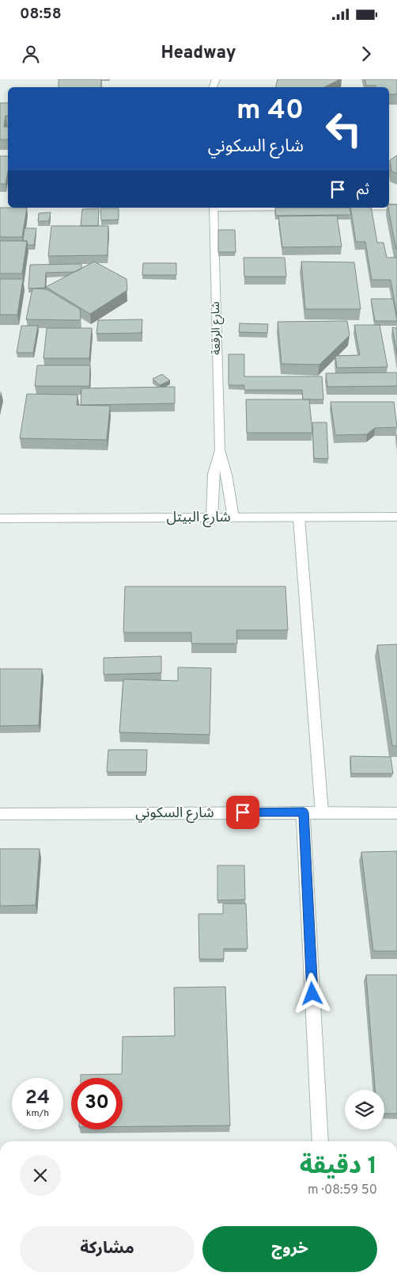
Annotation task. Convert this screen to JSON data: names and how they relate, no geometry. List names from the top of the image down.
{
  "streets": {
    "street": ["شارع الرقعة", "شارع البيتل", "شارع السكوني"]
  },
  "crossings": [
    ["شارع الرقعة", "شارع البيتل"]
  ],
  "page": {
    "status": "08:58",
    "header": "Headway",
    "turn": ["40 m", "شارع السكوني"],
    "then": "ثم",
    "speed": "24 km/h",
    "limit": "30",
    "heading": ["1 دقيقة", "50 m · 08:59"],
    "buttons": ["خروج", "مشاركة"]
  }
}
